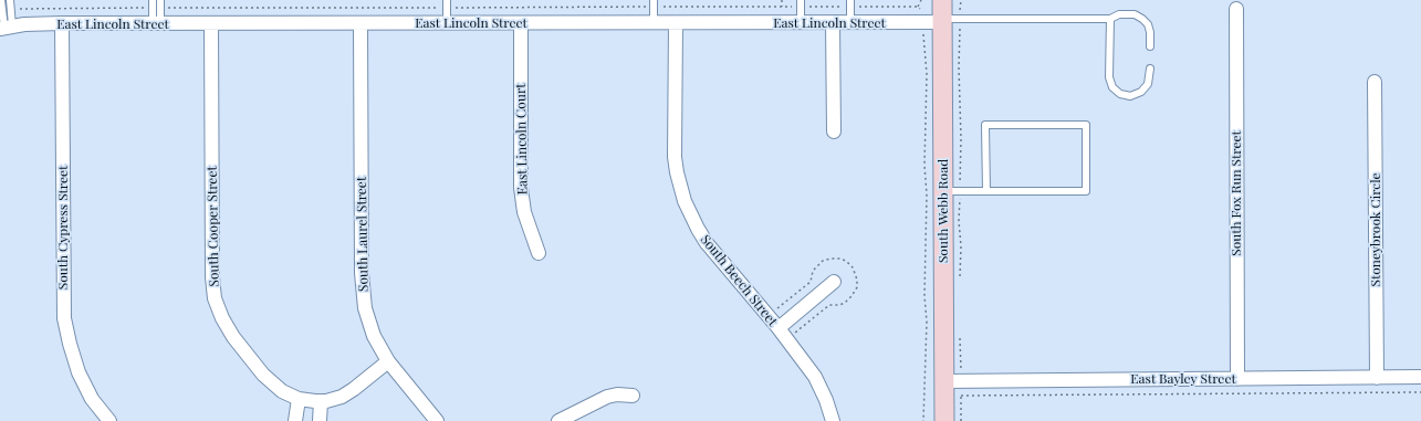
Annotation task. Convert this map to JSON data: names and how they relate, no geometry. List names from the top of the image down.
{
  "streets": {
    "main road": ["South Webb Road"],
    "street": [
      "East Lincoln Street",
      "East Lincoln Court",
      "South Fox Run Street",
      "South Cooper Street",
      "South Cypress Street",
      "Stoneybrook Circle",
      "South Laurel Street",
      "South Beech Street",
      "East Bayley Street"
    ]
  },
  "crossings": [
    ["East Lincoln Street", "East Lincoln Court"],
    ["East Lincoln Street", "South Webb Road"],
    ["East Lincoln Street", "South Cooper Street"],
    ["East Lincoln Street", "South Cypress Street"],
    ["East Lincoln Street", "South Laurel Street"],
    ["East Lincoln Street", "South Beech Street"],
    ["South Fox Run Street", "East Bayley Street"],
    ["South Webb Road", "East Bayley Street"],
    ["South Cooper Street", "South Laurel Street"],
    ["Stoneybrook Circle", "East Bayley Street"]
  ]
}
